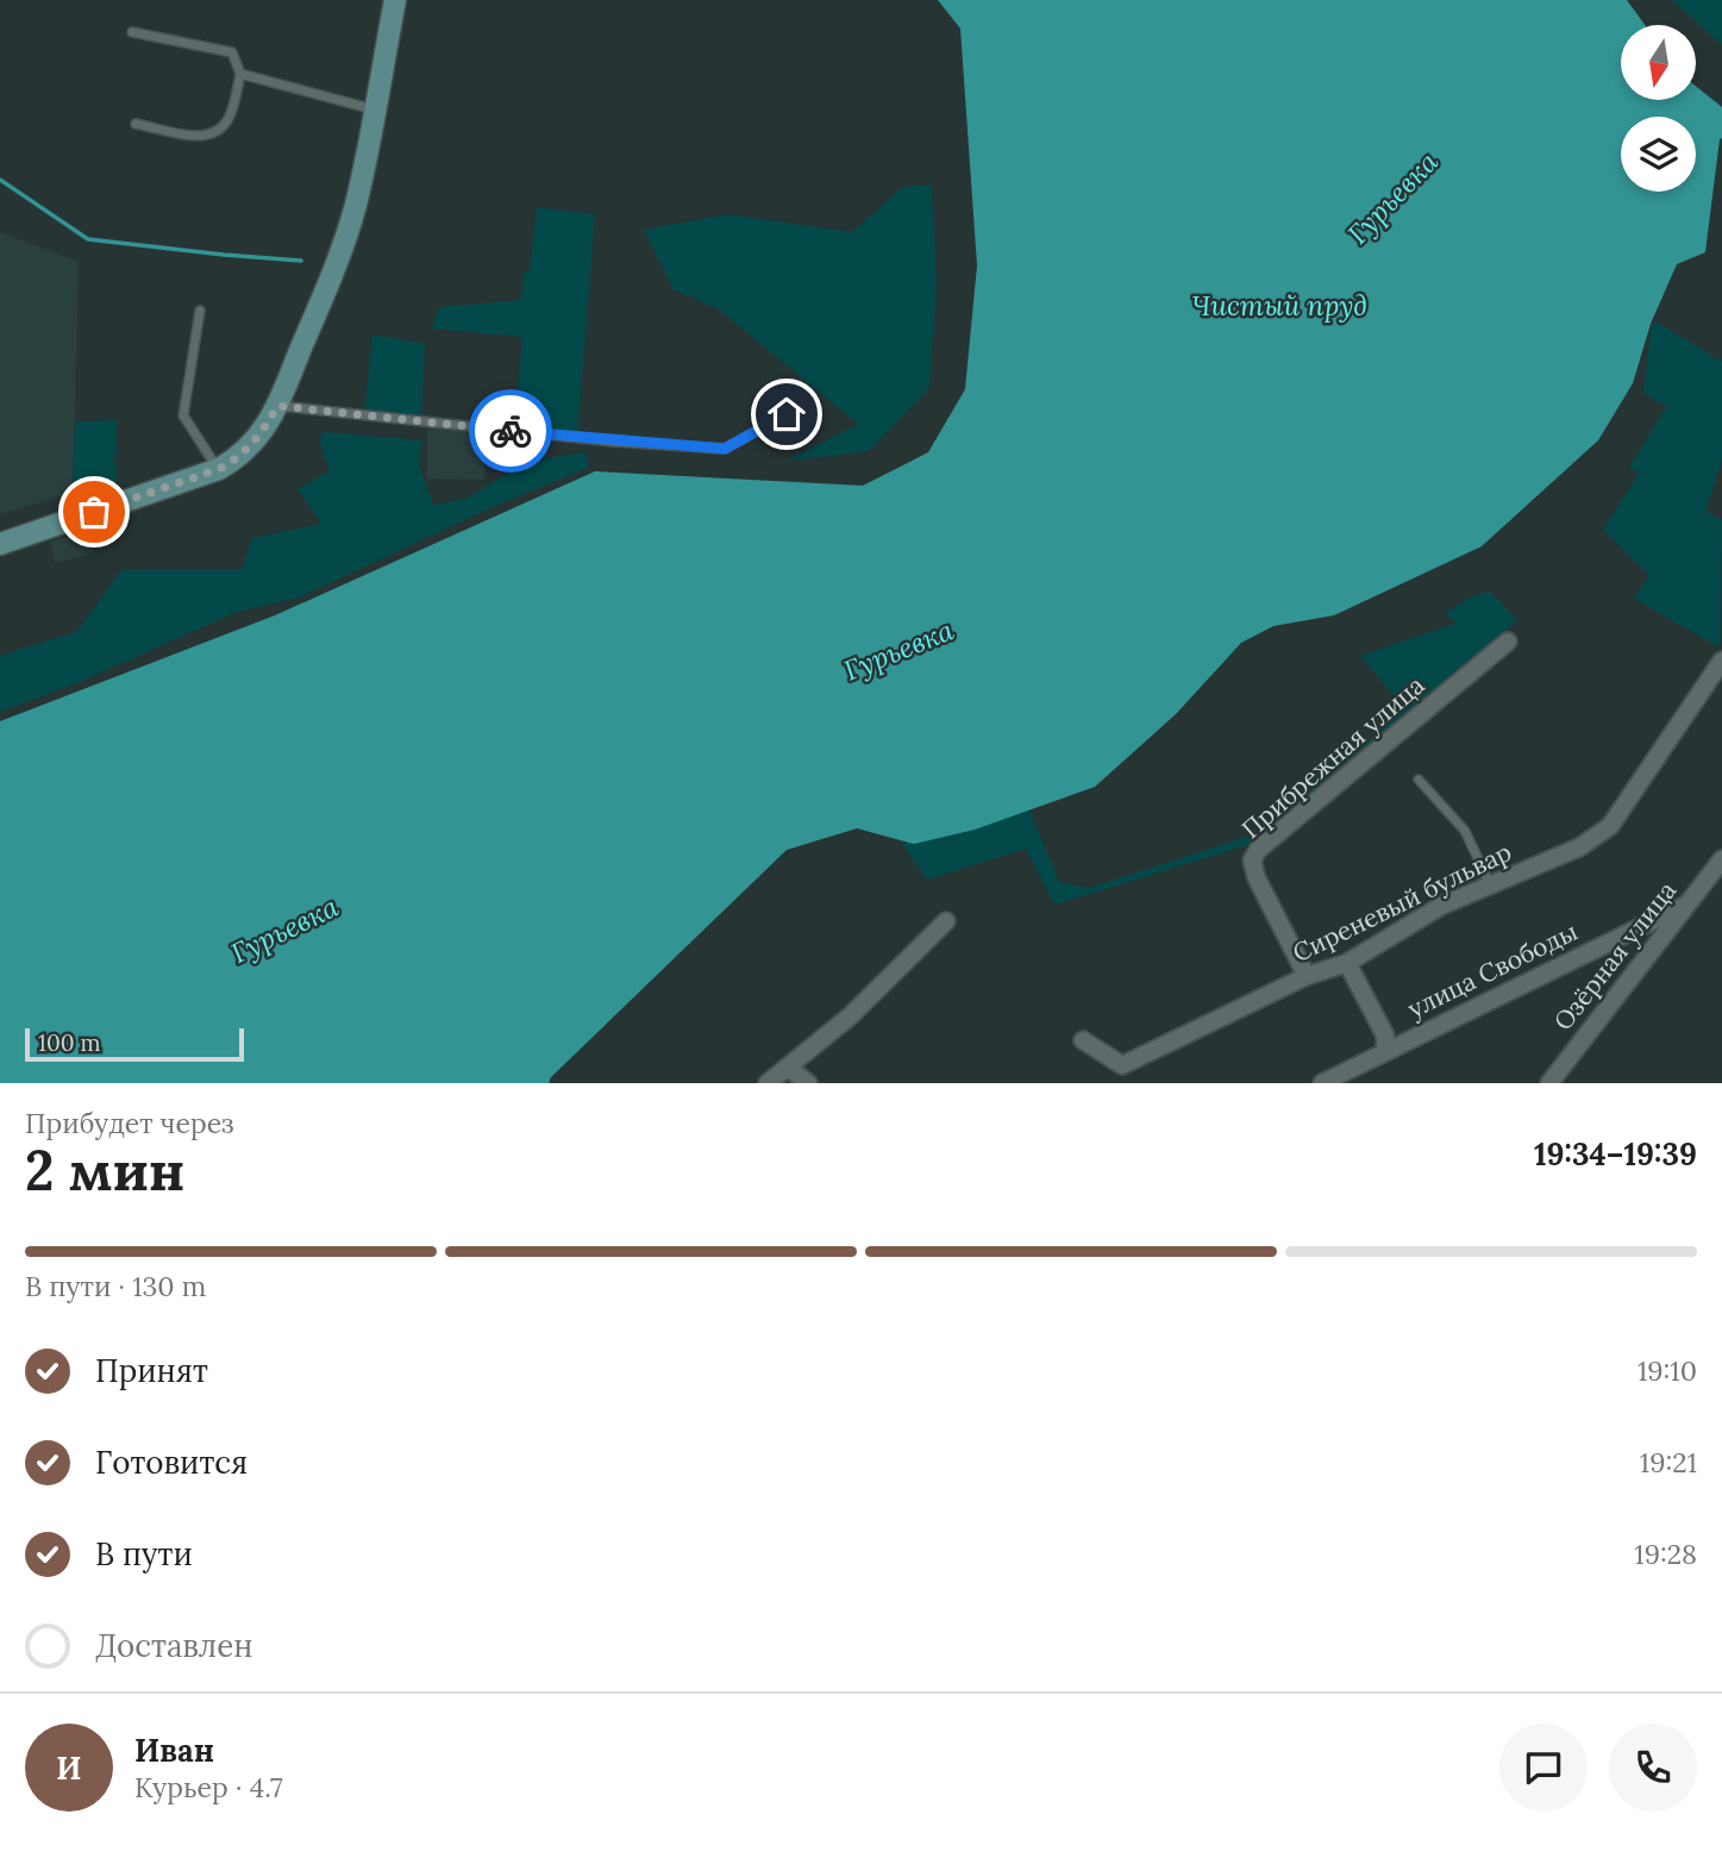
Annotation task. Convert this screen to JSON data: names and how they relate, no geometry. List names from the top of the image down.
{
  "streets": {
    "street": [
      "Прибрежная улица",
      "Сиреневый бульвар",
      "Озёрная улица",
      "улица Свободы"
    ]
  },
  "crossings": [
    ["Прибрежная улица", "Сиреневый бульвар"],
    ["Озёрная улица", "улица Свободы"]
  ],
  "water": ["Гурьевка", "Чистый пруд"],
  "scale_bar": "100 m",
  "north": "bottom",
  "page": {
    "scale": "100 m",
    "heading": ["2 мин", "Прибудет через", "19:34–19:39"],
    "panel": ["Иван", "Курьер · 4.7"],
    "bar": "В пути · 130 m",
    "list": [
      ["Принят", "19:10"],
      ["Готовится", "19:21"],
      ["В пути", "19:28"],
      "Доставлен"
    ],
    "round": "И"
  }
}
